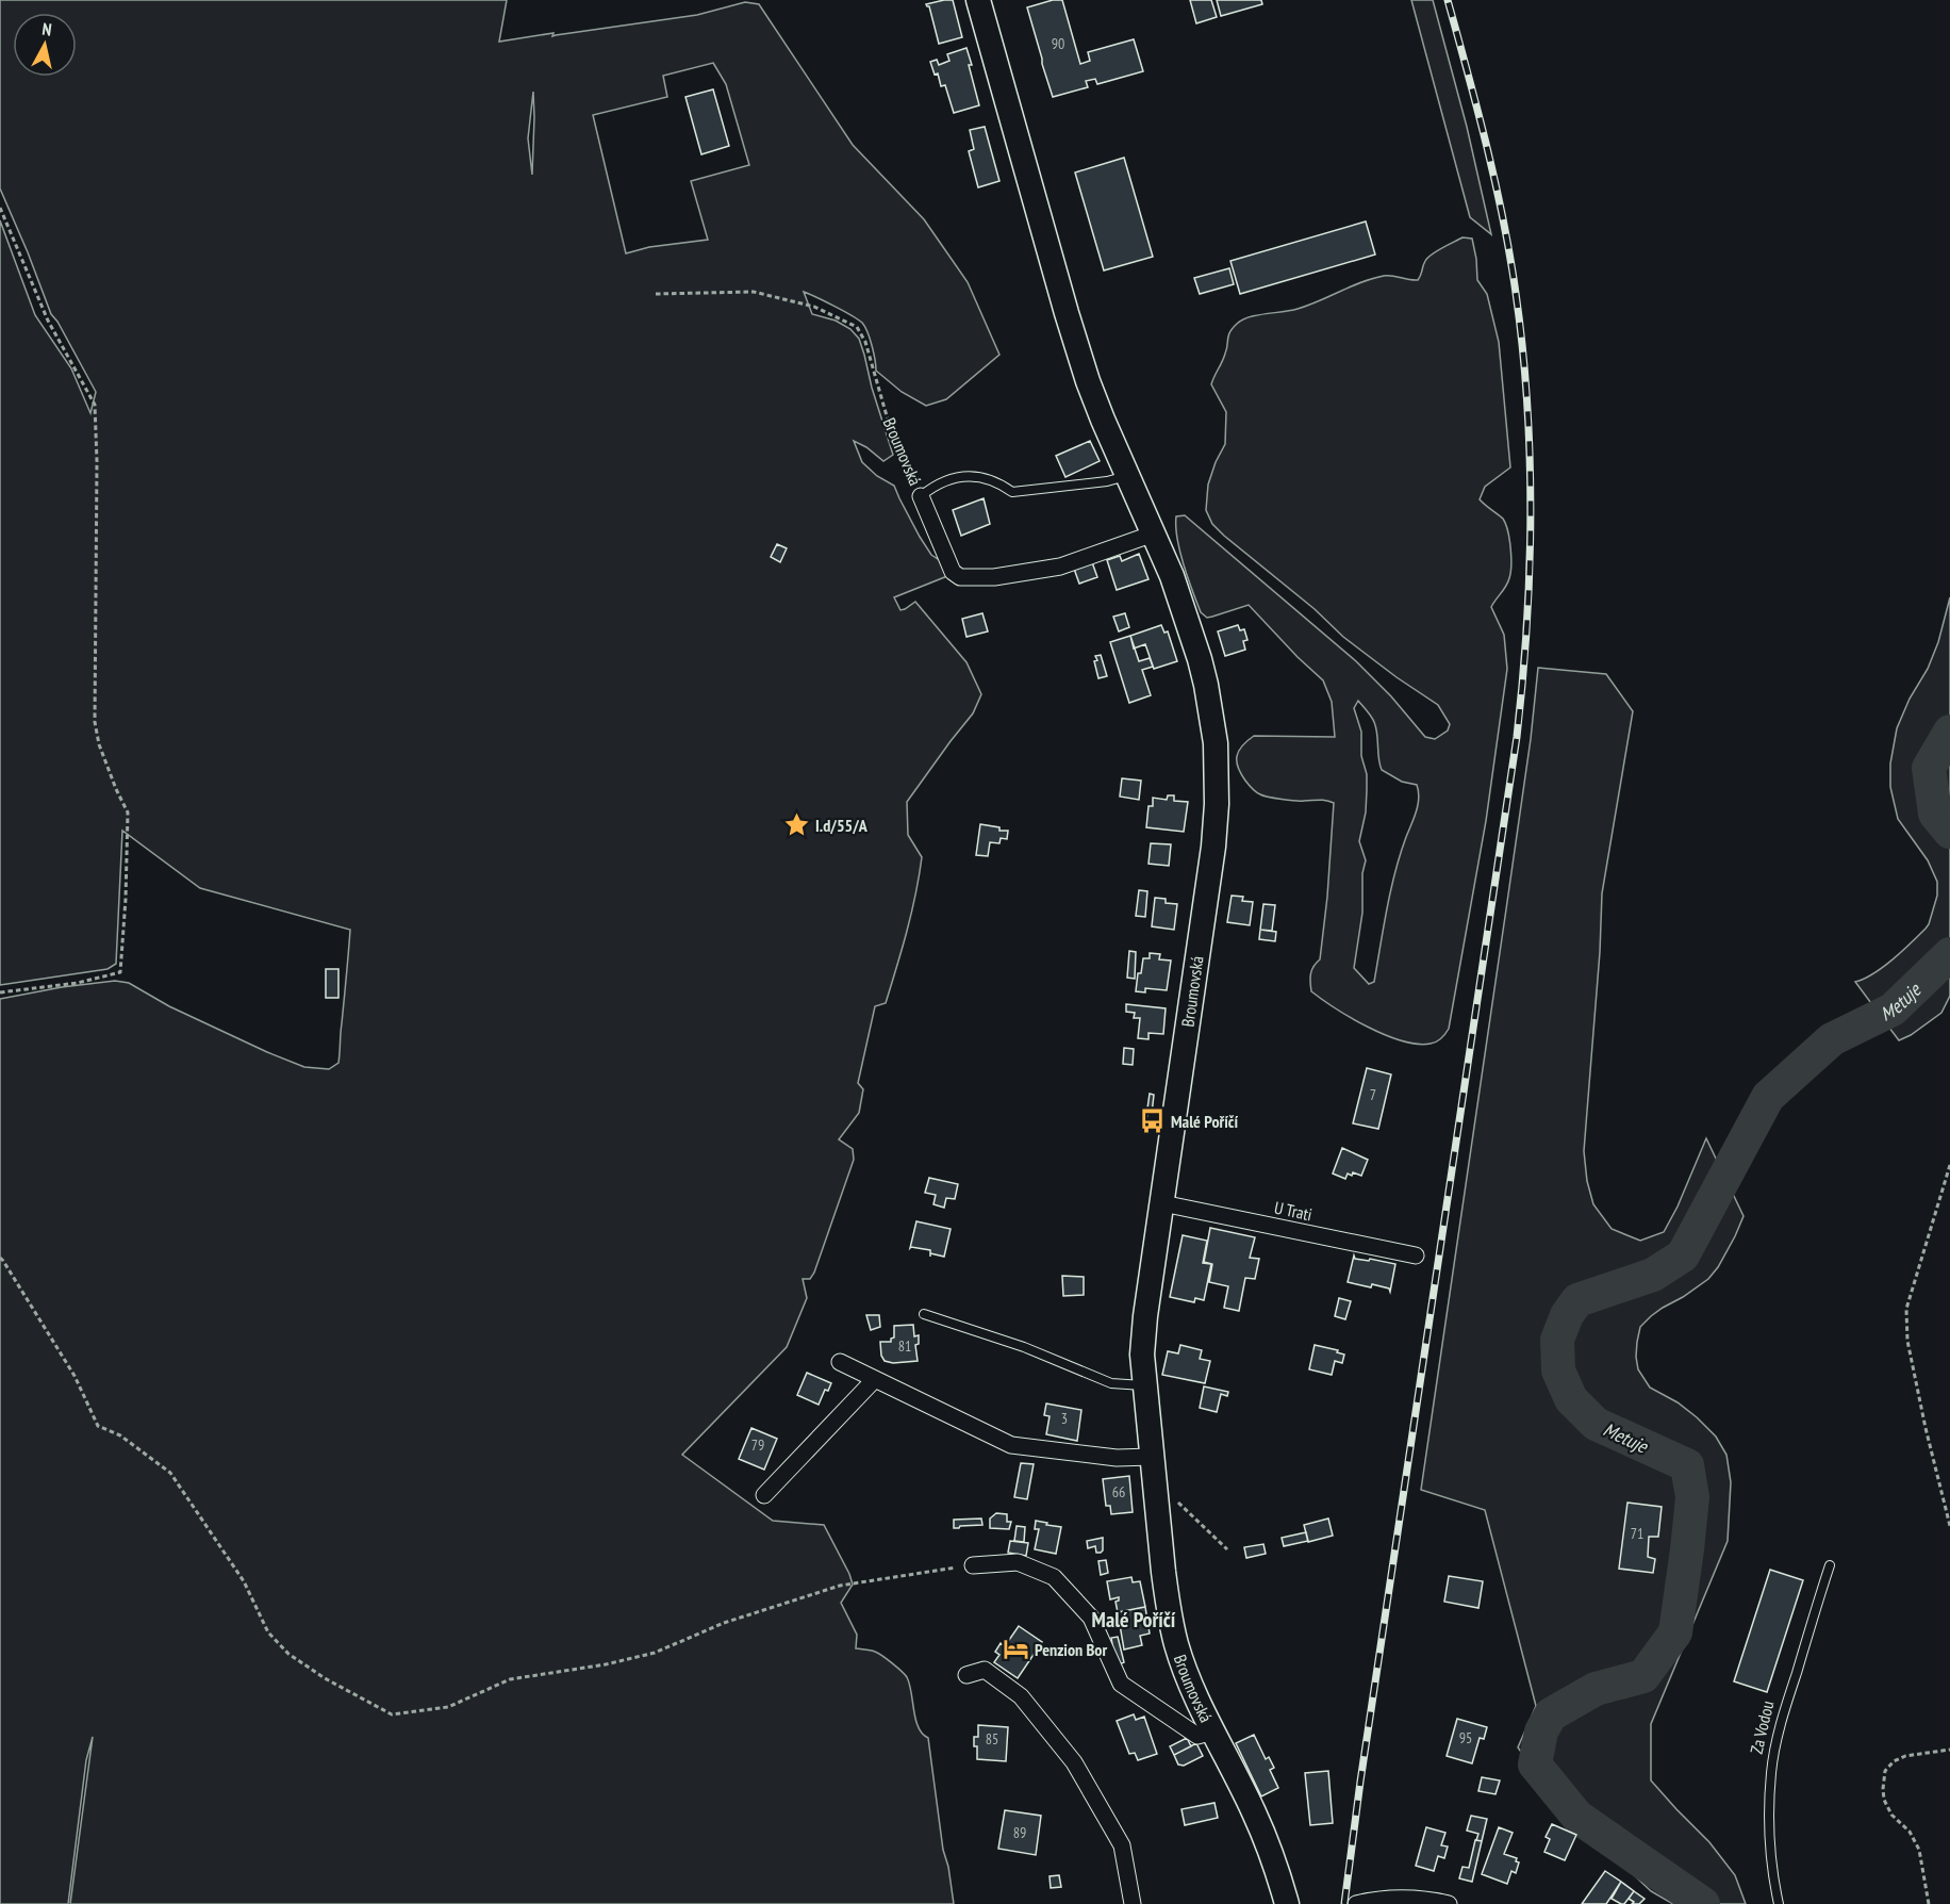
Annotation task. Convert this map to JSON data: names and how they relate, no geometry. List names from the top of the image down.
{
  "streets": {
    "main road": ["Broumovská"],
    "street": ["U Trati"],
    "lane": ["Za Vodou"]
  },
  "crossings": [
    ["Broumovská", "U Trati"]
  ],
  "districts": ["Malé Poříčí"],
  "water": ["Metuje"],
  "places": {
    "place": ["I.d/55/A"],
    "bus stop": ["Malé Poříčí"],
    "hotel": ["Penzion Bor"]
  },
  "house_numbers": [
    "90",
    "7",
    "81",
    "3",
    "79",
    "66",
    "71",
    "95",
    "85",
    "89"
  ],
  "north": "top"
}
